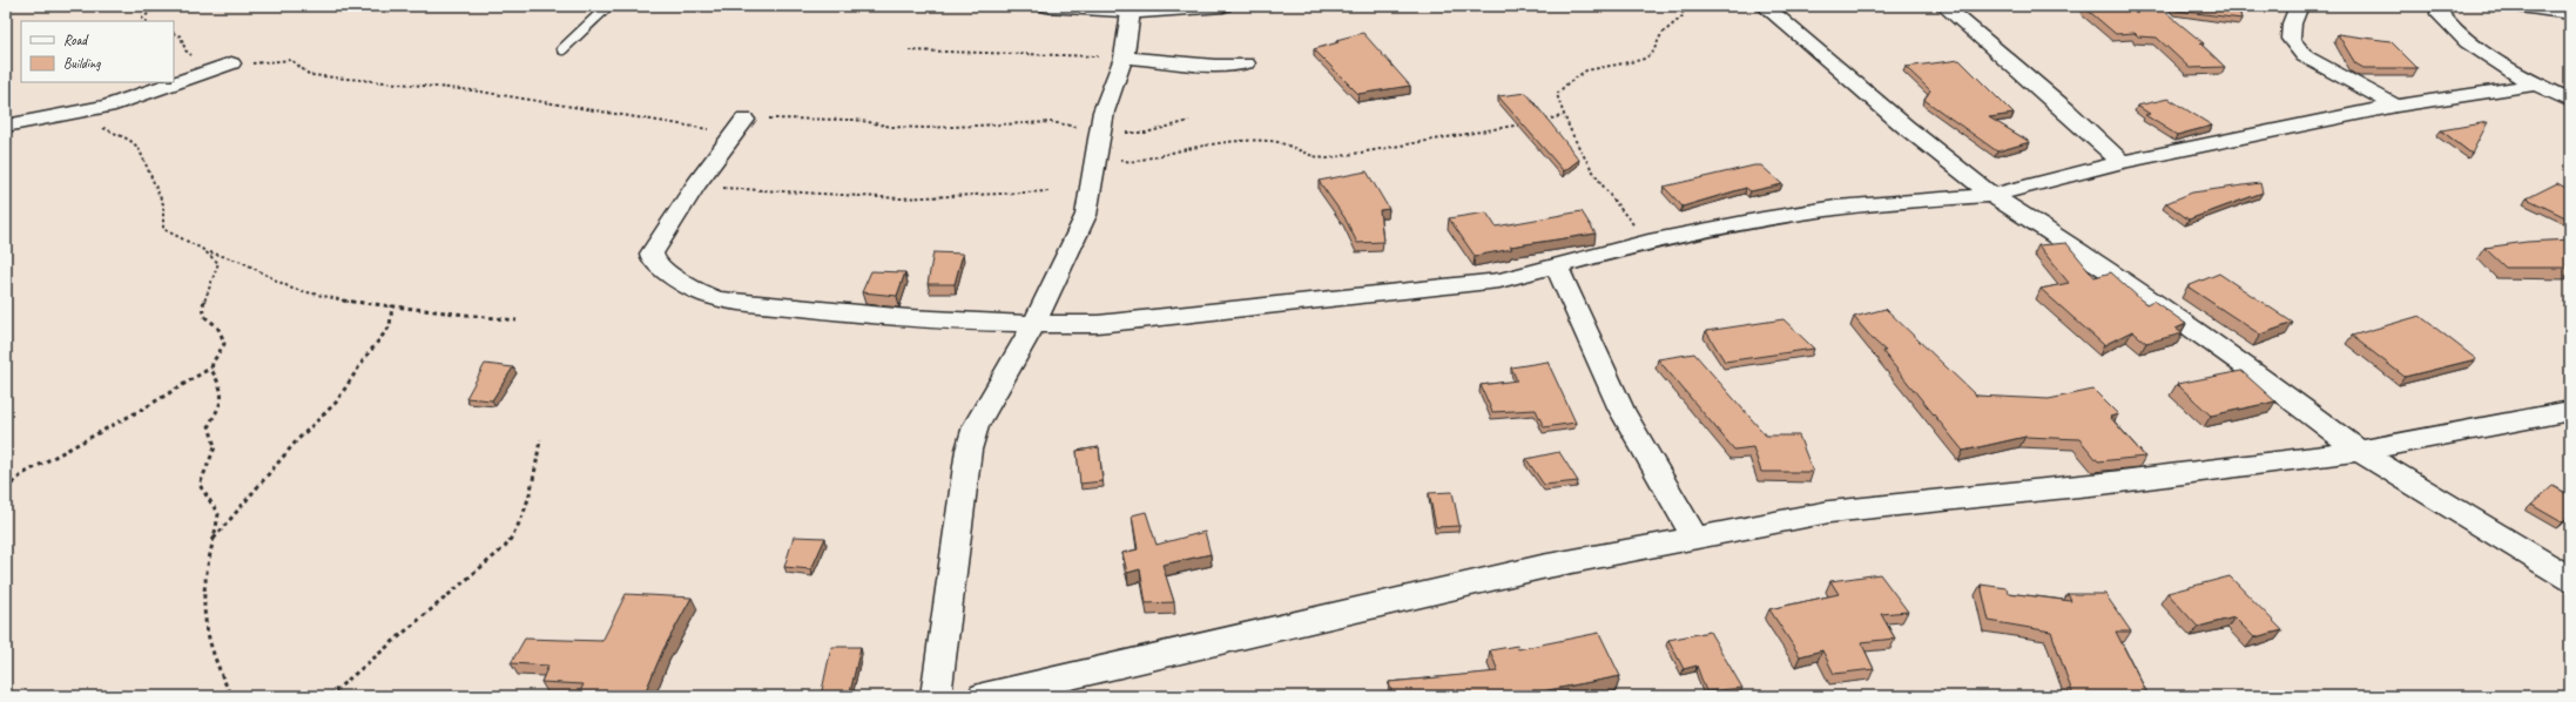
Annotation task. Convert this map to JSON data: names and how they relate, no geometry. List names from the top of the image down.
{
  "legend": ["Road", "Building"]
}
